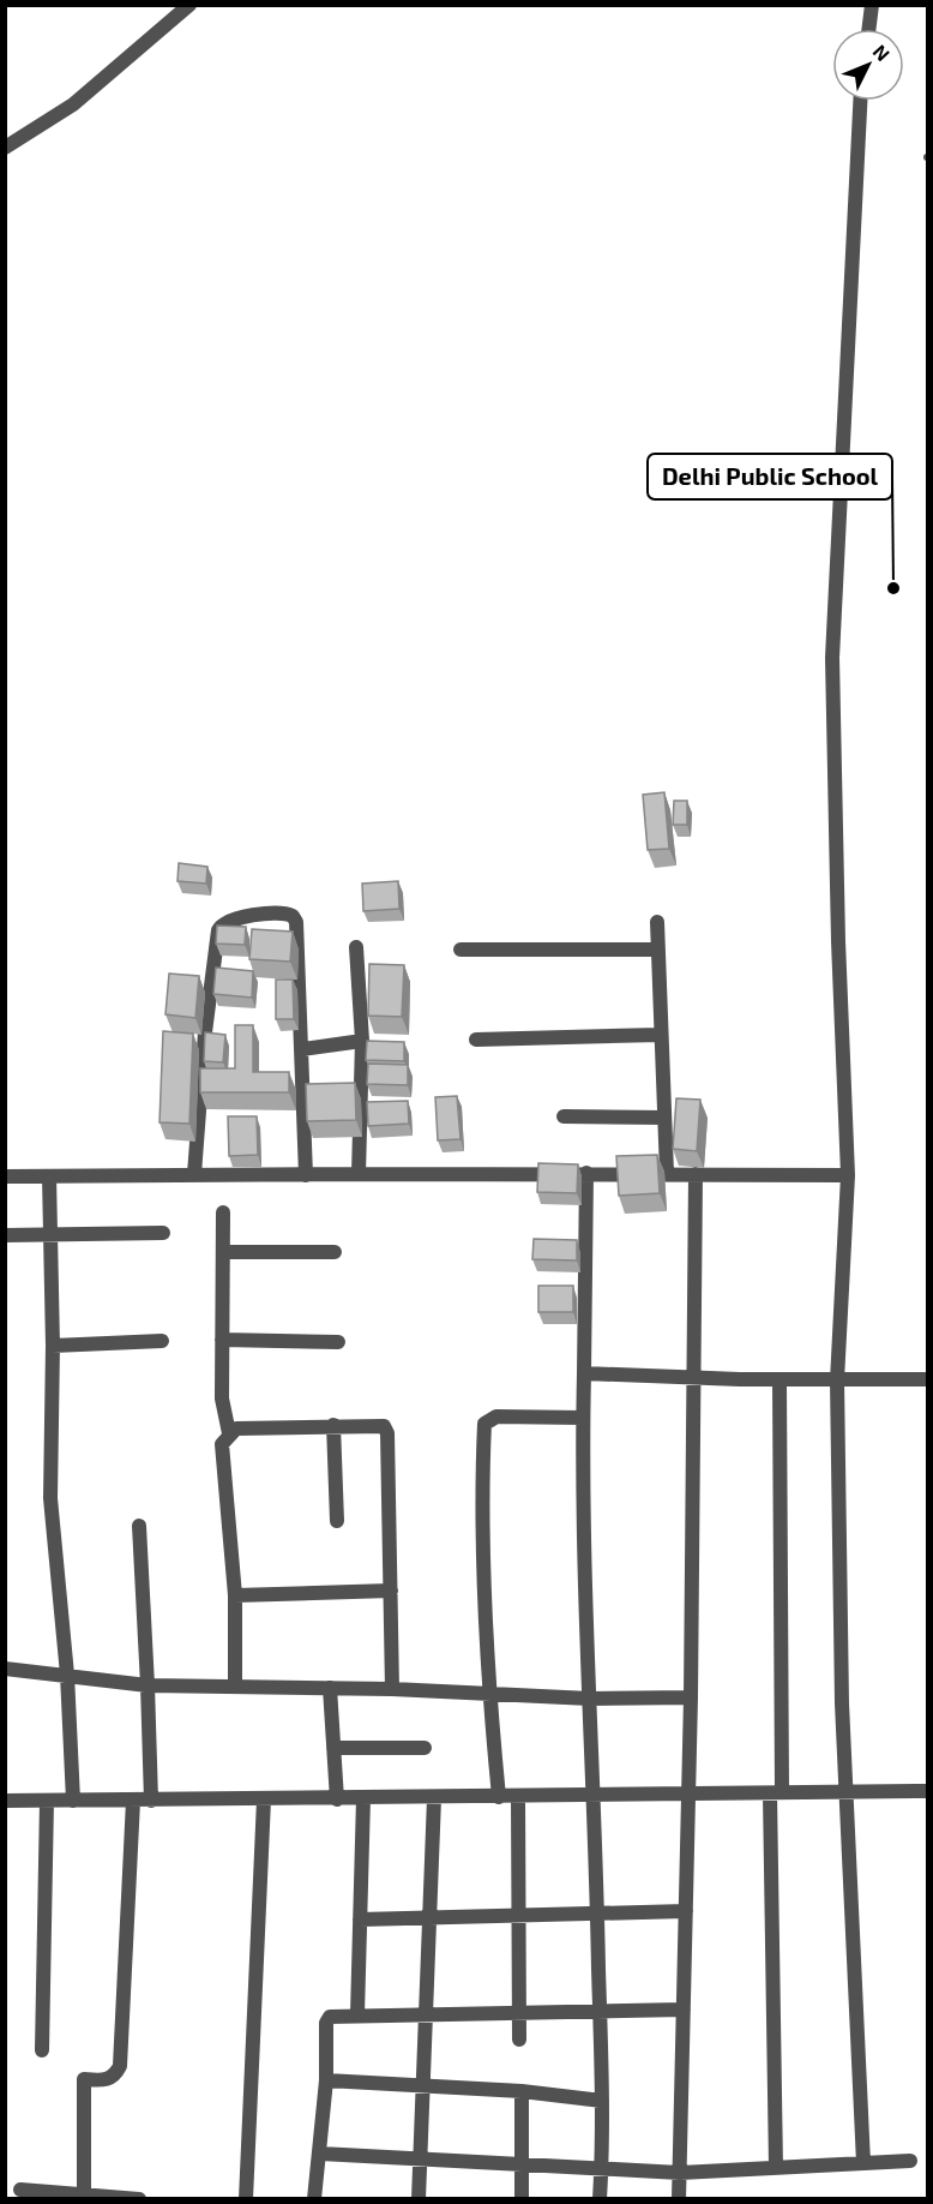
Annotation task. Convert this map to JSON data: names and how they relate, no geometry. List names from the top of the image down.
{
  "places": ["Delhi Public School"],
  "north": "top right"
}
